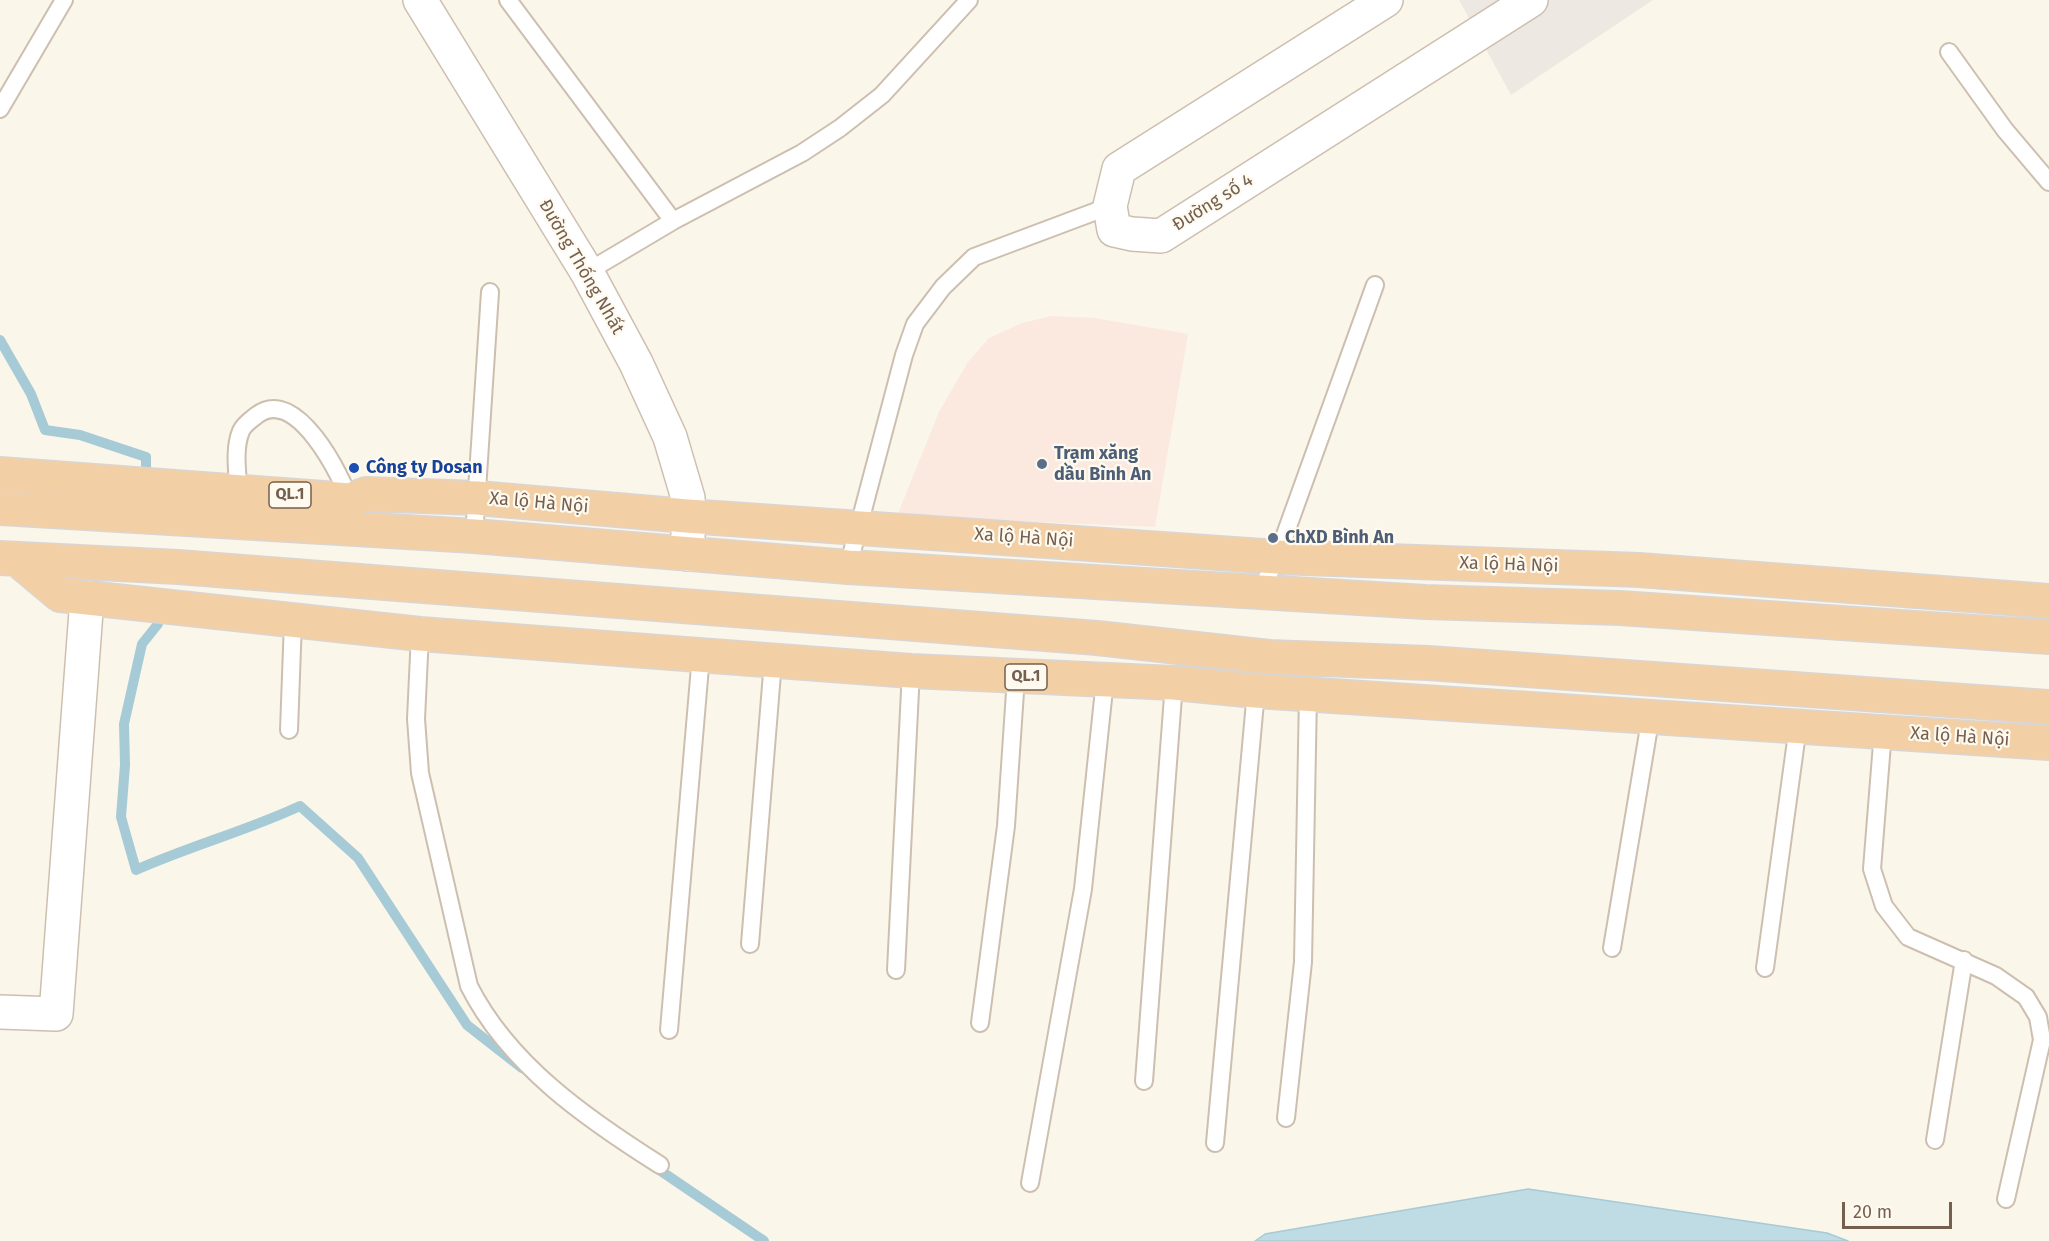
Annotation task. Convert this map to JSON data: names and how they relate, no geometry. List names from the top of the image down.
{
  "streets": {
    "highway": ["QL.1", "Xa lộ Hà Nội"],
    "street": ["Đường số 4", "Đường Thống Nhất"]
  },
  "crossings": [
    ["Đường Thống Nhất", "QL.1"],
    ["Đường Thống Nhất", "Xa lộ Hà Nội"]
  ],
  "places": ["Trạm xăng dầu Bình An", "Công ty Dosan", "ChXD Bình An"],
  "scale_bar": "20 m"
}
